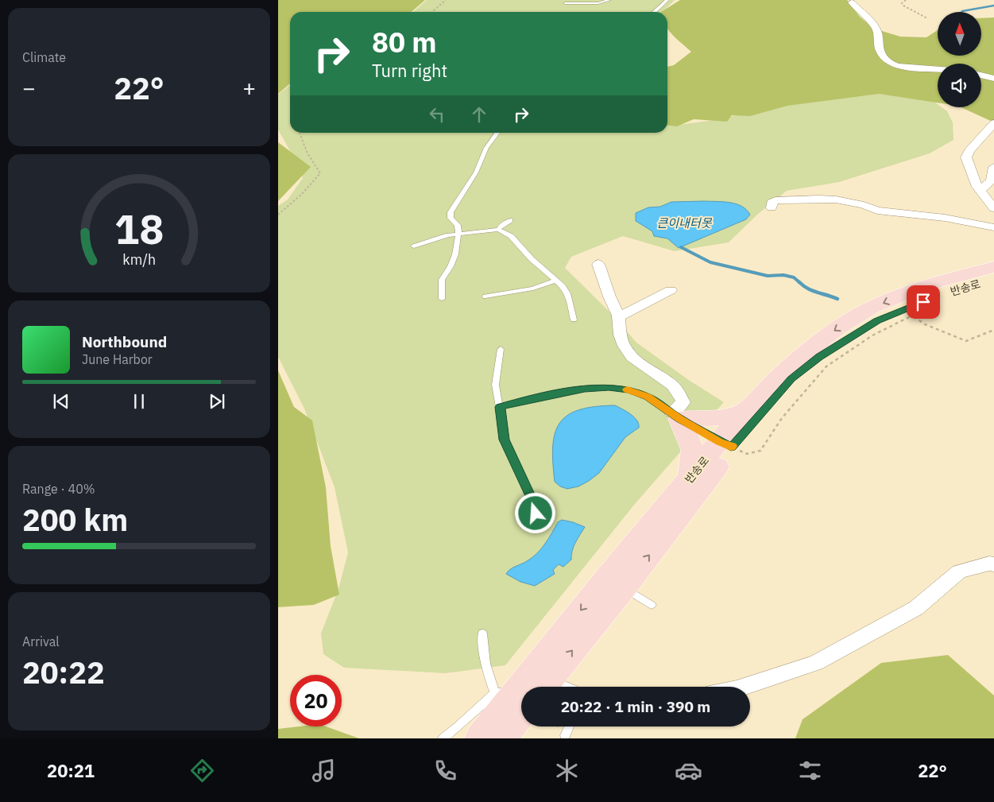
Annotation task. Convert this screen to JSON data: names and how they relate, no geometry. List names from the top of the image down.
{
  "streets": {
    "main road": ["반송로"]
  },
  "water": ["큰이내터못"],
  "north": "top",
  "page": {
    "tile": [
      "Climate",
      ["Range · 40%", "200 km"],
      ["Arrival", "20:22"]
    ],
    "turn": ["80 m", "Turn right"],
    "heat": ["−", "22°", "+"],
    "song": ["Northbound", "June Harbor"],
    "limit": "20",
    "trip": "20:22 · 1 min · 390 m",
    "tabs": ["20:21", "22°"],
    "gauge": ["18", "km/h"]
  }
}
